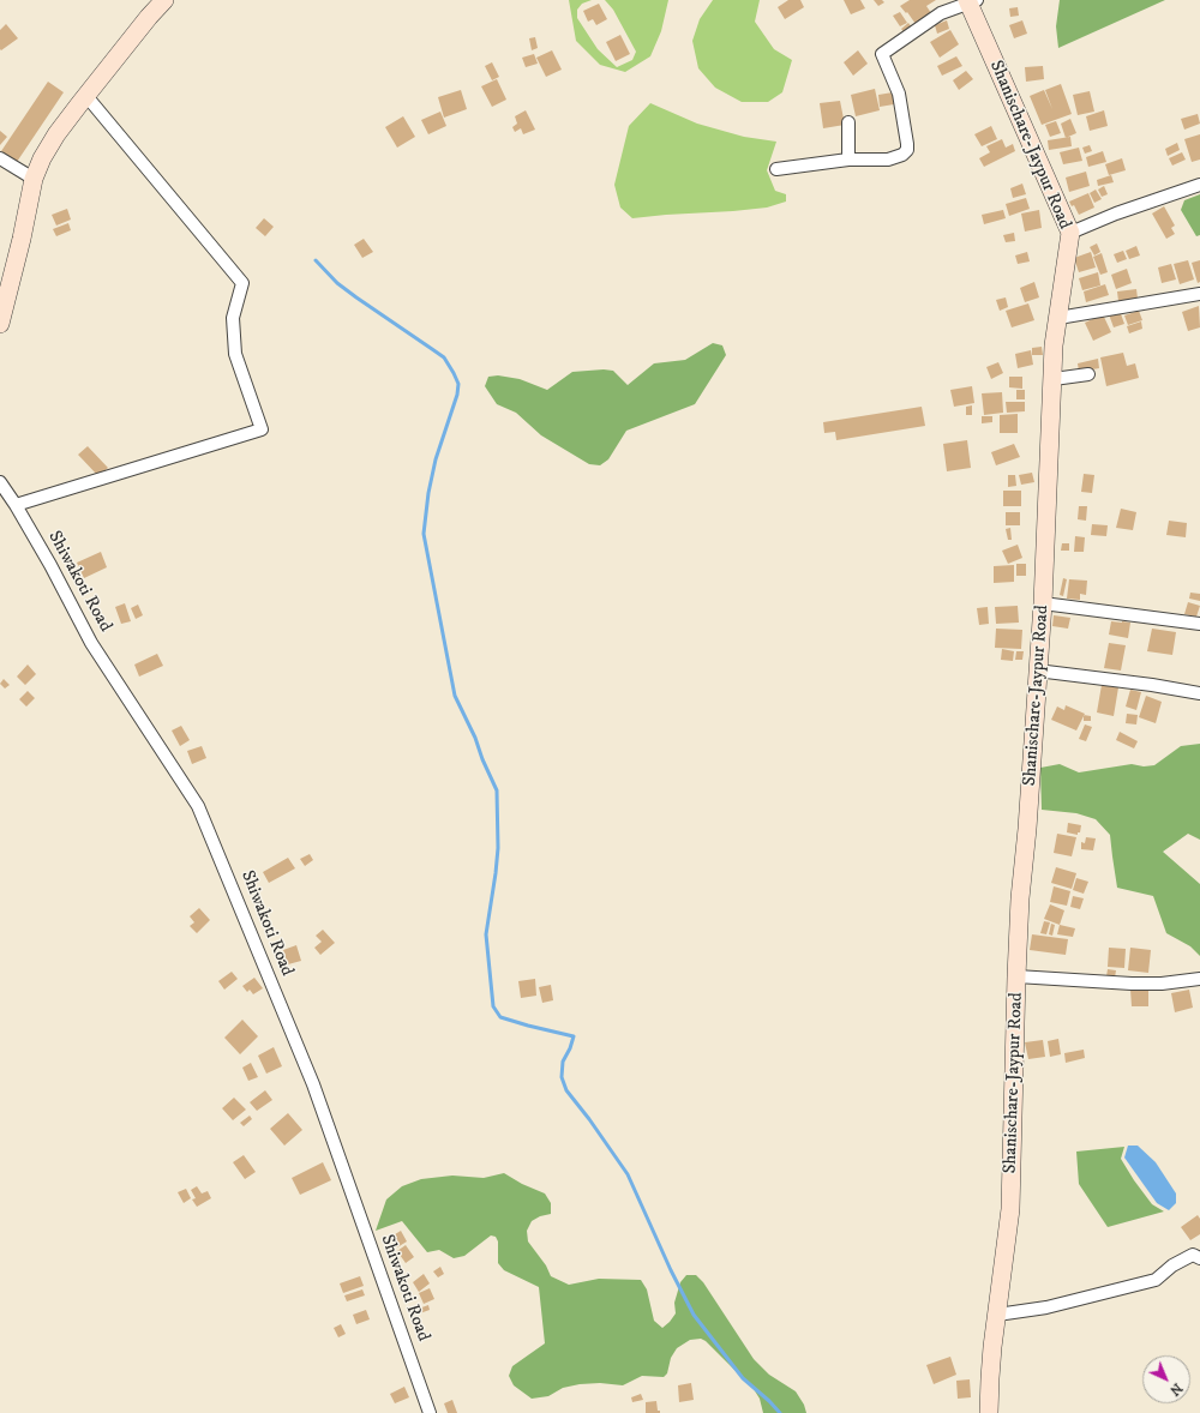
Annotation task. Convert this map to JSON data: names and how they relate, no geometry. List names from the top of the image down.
{
  "streets": {
    "street": ["Shanischare-Jaypur Road", "Shiwakoti Road"]
  },
  "north": "bottom right"
}
